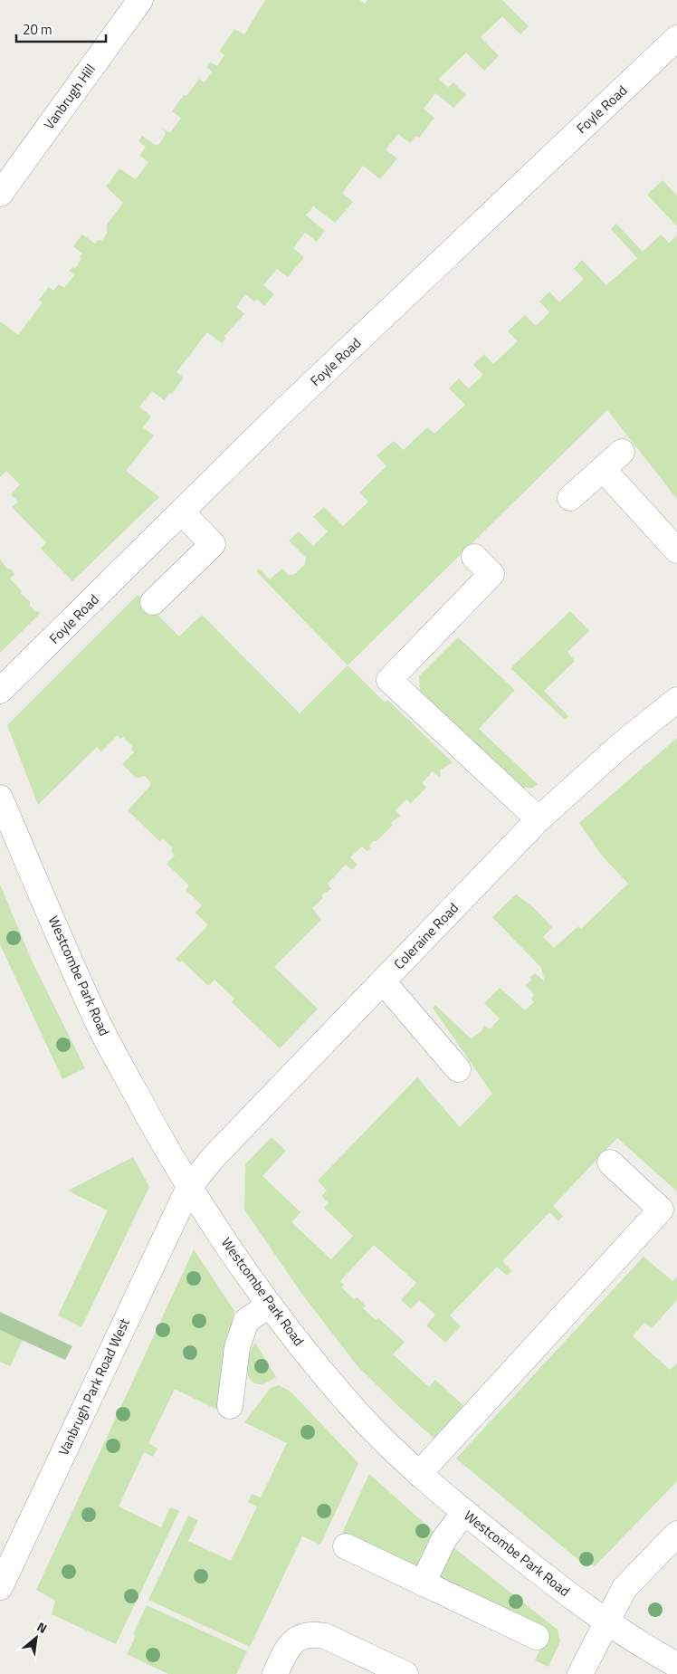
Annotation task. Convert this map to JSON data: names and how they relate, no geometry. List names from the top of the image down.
{
  "streets": {
    "street": [
      "Vanbrugh Hill",
      "Foyle Road",
      "Coleraine Road",
      "Westcombe Park Road",
      "Vanbrugh Park Road West"
    ]
  },
  "crossings": [
    ["Coleraine Road", "Westcombe Park Road"],
    ["Coleraine Road", "Vanbrugh Park Road West"],
    ["Westcombe Park Road", "Vanbrugh Park Road West"]
  ],
  "scale_bar": "20 m",
  "north": "top right"
}
